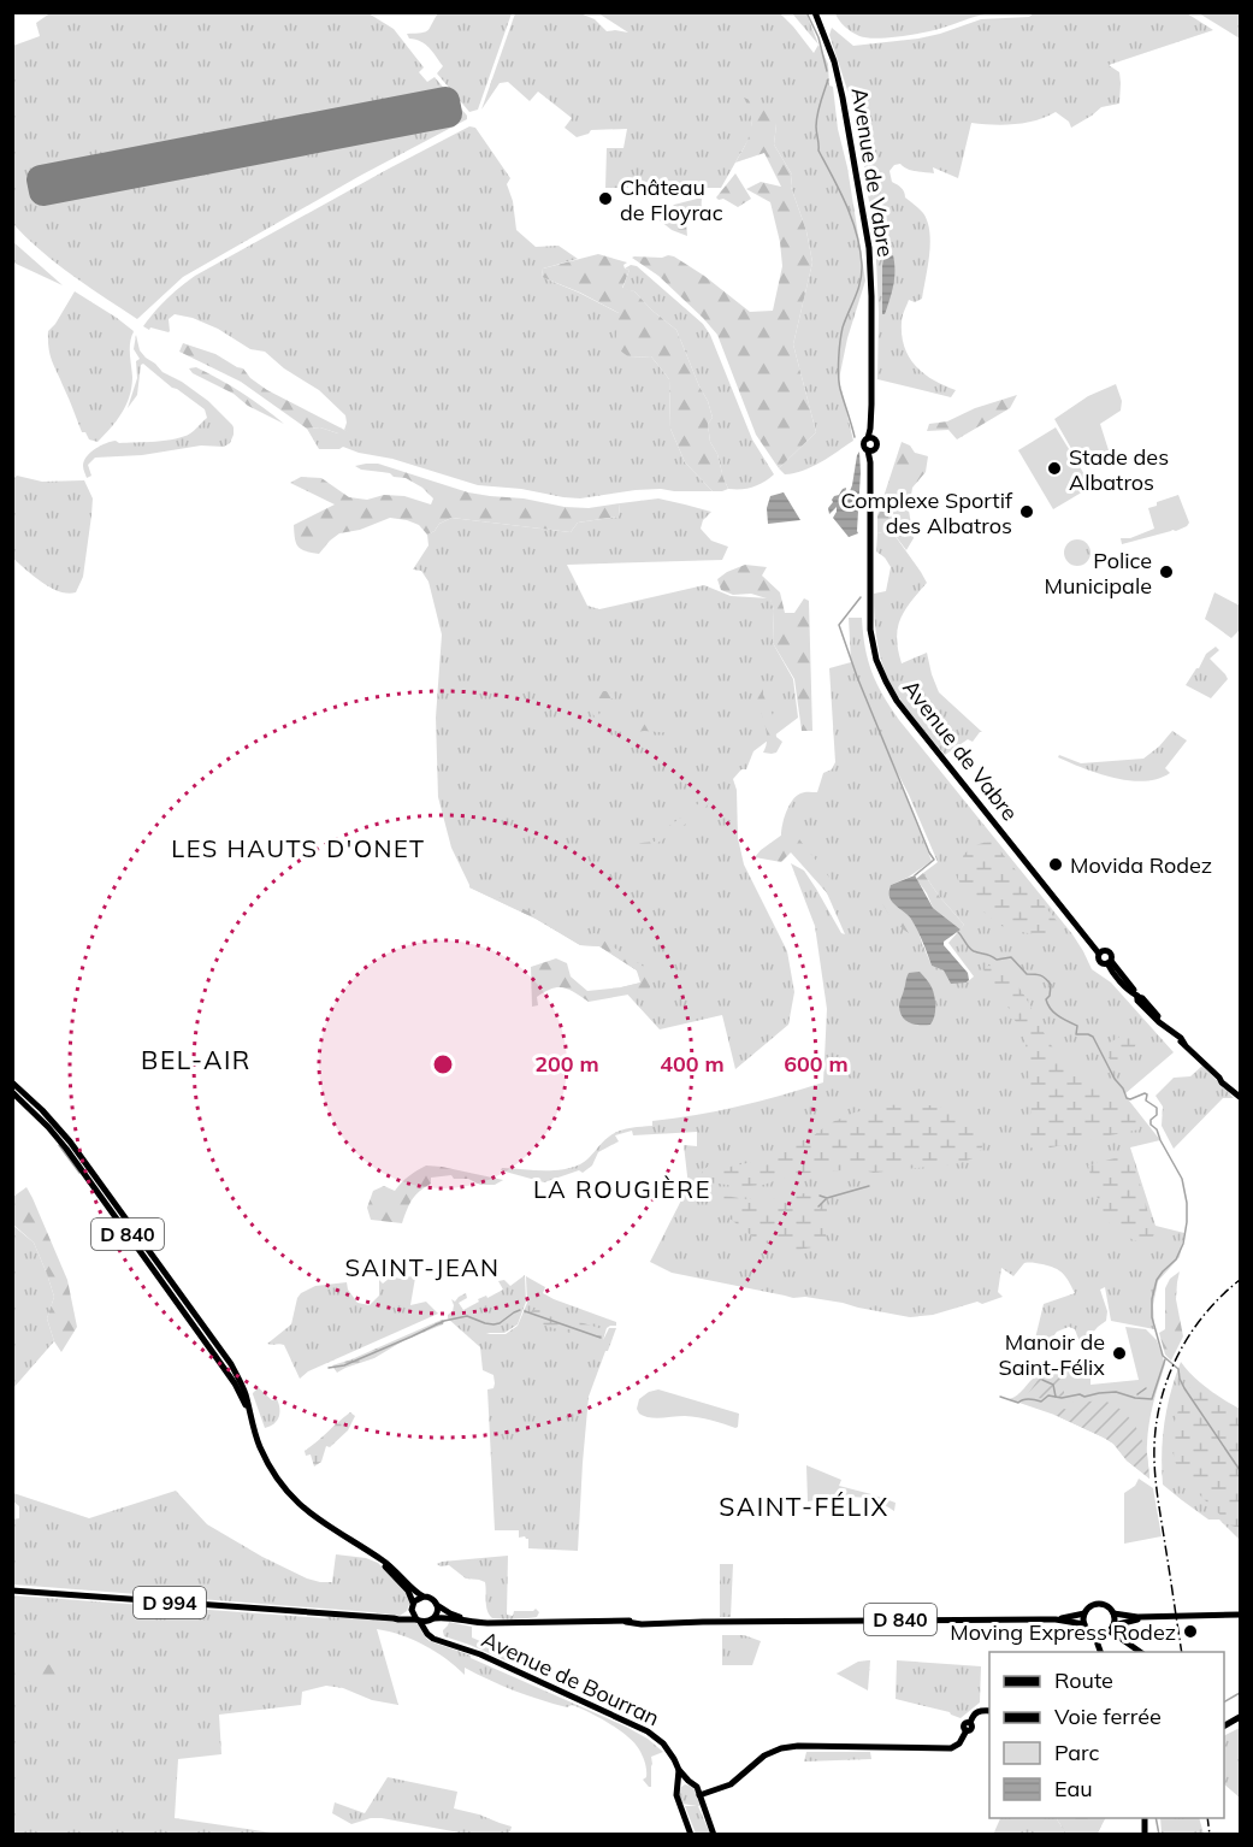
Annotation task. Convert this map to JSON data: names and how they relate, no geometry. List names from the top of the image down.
{
  "streets": {
    "main road": [
      "Avenue de Vabre",
      "D 840",
      "D 994",
      "Avenue de Bourran"
    ]
  },
  "crossings": [
    ["D 840", "D 994"]
  ],
  "districts": [
    "LES HAUTS D'ONET",
    "BEL-AIR",
    "LA ROUGIÈRE",
    "SAINT-JEAN",
    "SAINT-FÉLIX"
  ],
  "places": [
    "Château de Floyrac",
    "Stade des Albatros",
    "Complexe Sportif des Albatros",
    "Police Municipale",
    "Movida Rodez",
    "Manoir de Saint-Félix",
    "Moving Express Rodez"
  ],
  "legend": [
    "Route",
    "Voie ferrée",
    "Parc",
    "Eau"
  ],
  "rings": ["200 m", "400 m", "600 m"]
}
